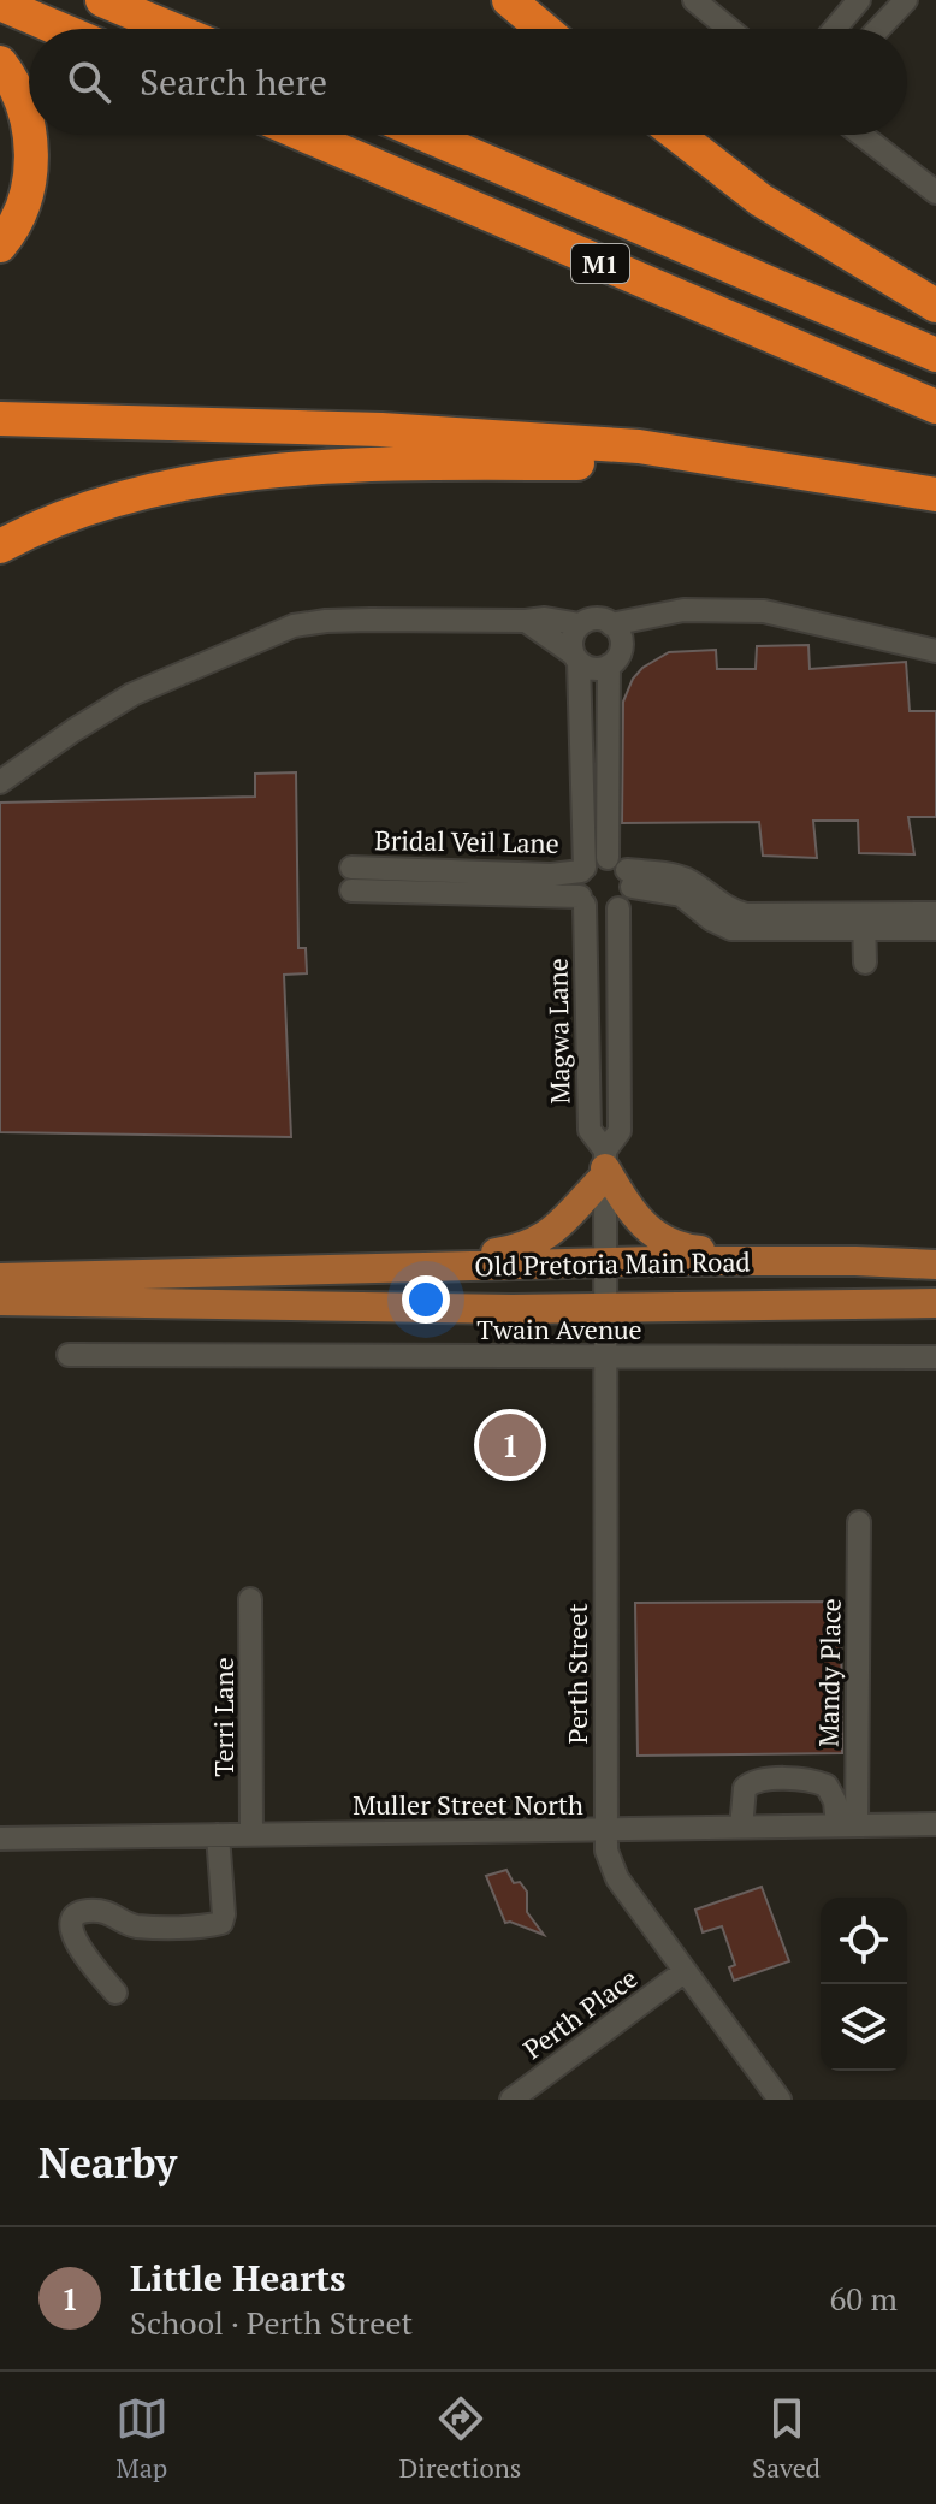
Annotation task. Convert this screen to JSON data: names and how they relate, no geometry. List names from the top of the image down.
{
  "streets": {
    "highway": ["M1"],
    "main road": ["Old Pretoria Main Road"],
    "street": [
      "Bridal Veil Lane",
      "Magwa Lane",
      "Twain Avenue",
      "Mandy Place",
      "Perth Street",
      "Terri Lane",
      "Muller Street North",
      "Perth Place"
    ]
  },
  "crossings": [
    ["Bridal Veil Lane", "Magwa Lane"],
    ["Magwa Lane", "Old Pretoria Main Road"],
    ["Magwa Lane", "Perth Street"],
    ["Old Pretoria Main Road", "Perth Street"],
    ["Twain Avenue", "Perth Street"],
    ["Mandy Place", "Muller Street North"],
    ["Perth Street", "Muller Street North"],
    ["Perth Street", "Perth Place"],
    ["Terri Lane", "Muller Street North"]
  ],
  "page": {
    "search": "Search here",
    "pins": "1",
    "heading": "Nearby",
    "list": [
      {
        "mark": "1",
        "name": "Little Hearts",
        "note": "School · Perth Street",
        "value": "60 m"
      }
    ],
    "nav": ["Map", "Directions", "Saved"]
  }
}
